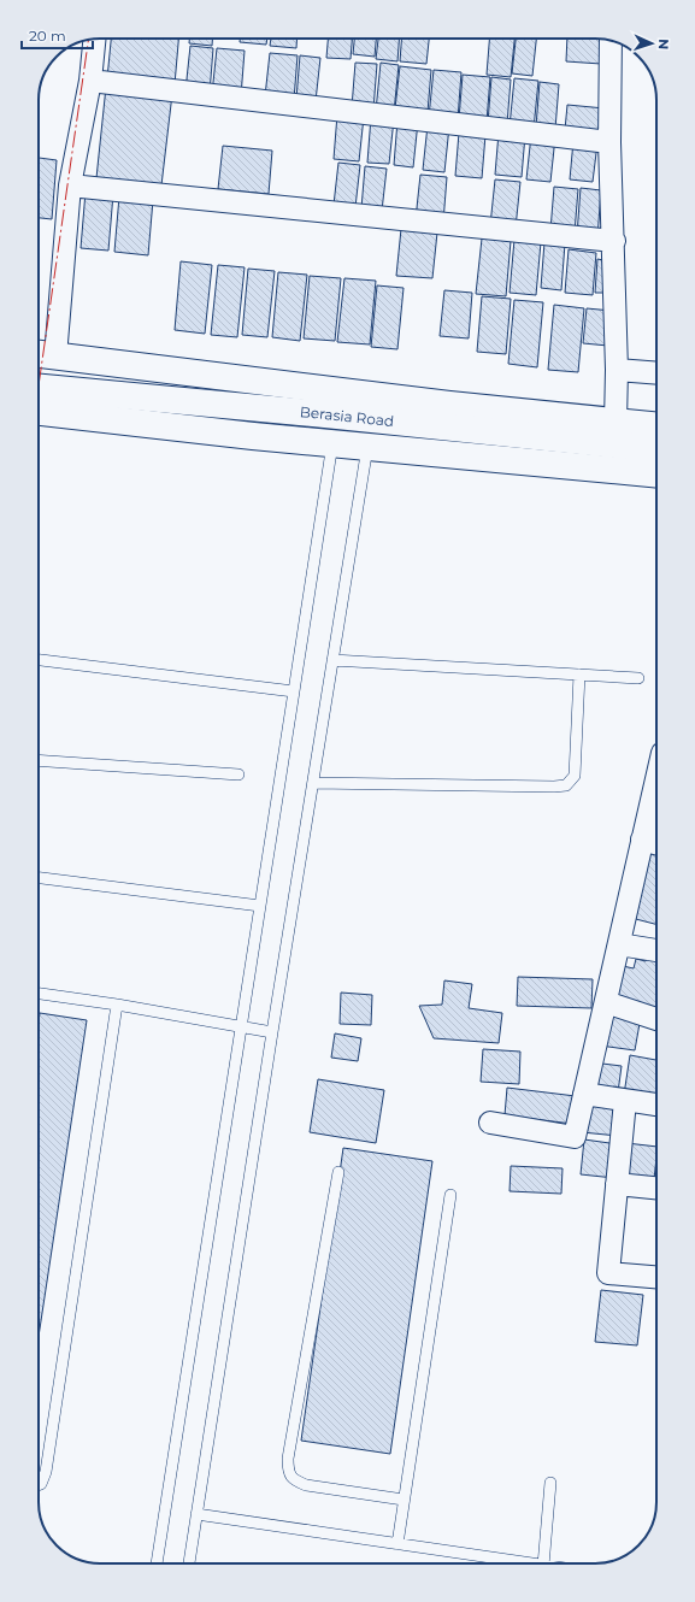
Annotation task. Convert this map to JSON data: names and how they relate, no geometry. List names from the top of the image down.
{
  "streets": {
    "street": ["Berasia Road"]
  },
  "scale_bar": "20 m",
  "north": "right"
}
